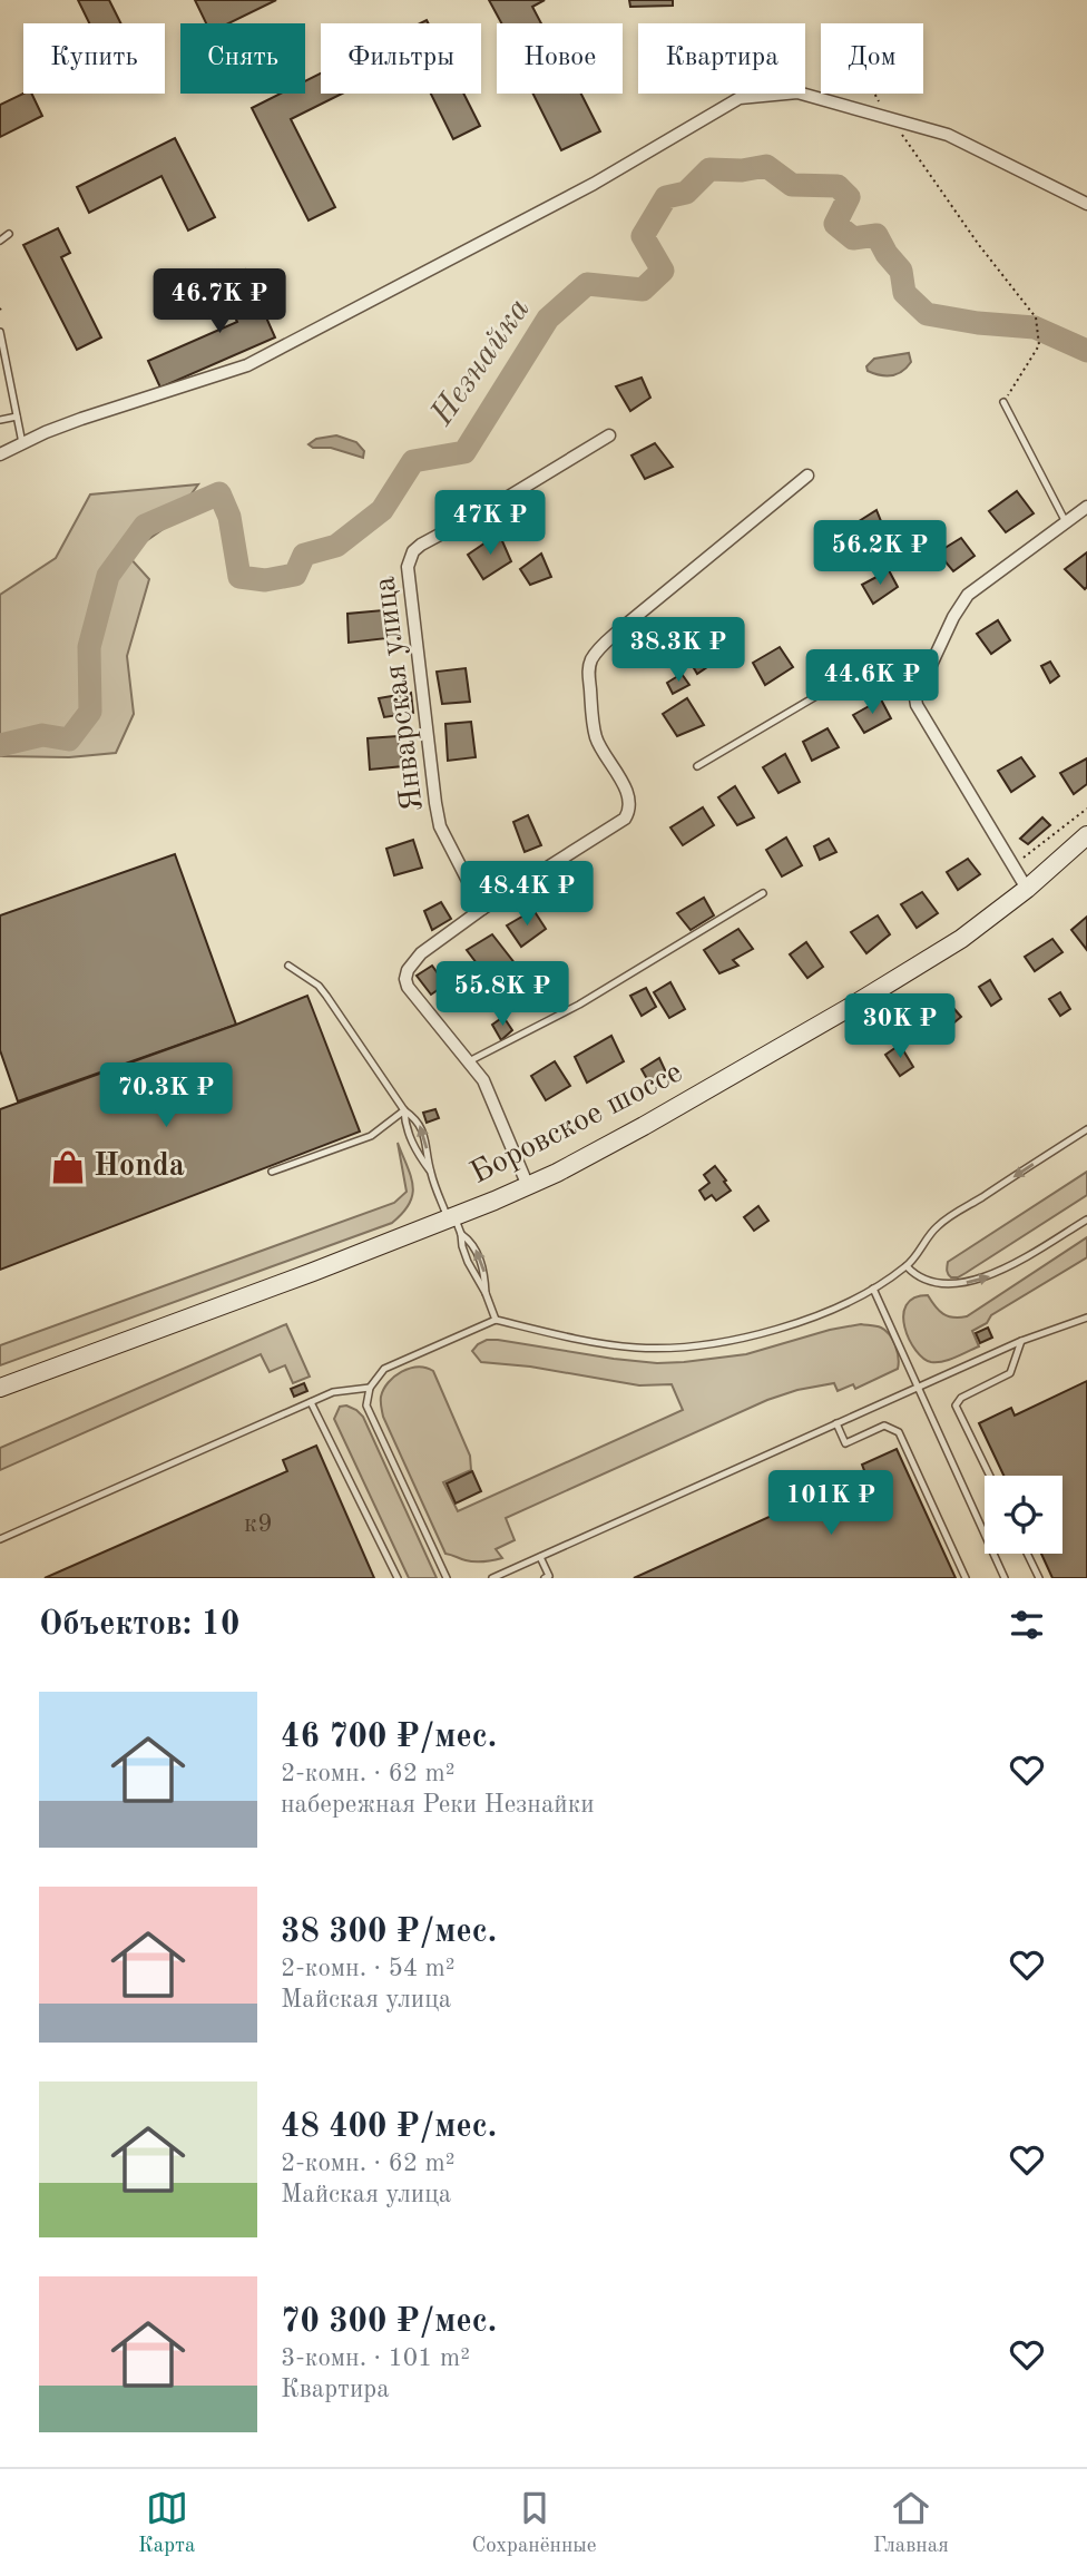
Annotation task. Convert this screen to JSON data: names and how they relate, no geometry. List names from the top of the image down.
{
  "streets": {
    "main road": ["Боровское шоссе"],
    "street": ["Январская улица"]
  },
  "water": ["Незнайка"],
  "places": {
    "shop": ["Honda"]
  },
  "house_numbers": ["к9"],
  "page": {
    "chip": [
      "Купить",
      "Снять",
      "Фильтры",
      "Новое",
      "Квартира",
      "Дом"
    ],
    "price": [
      "46.7K ₽",
      "47K ₽",
      "56.2K ₽",
      "38.3K ₽",
      "44.6K ₽",
      "48.4K ₽",
      "55.8K ₽",
      "30K ₽",
      "70.3K ₽",
      "101K ₽"
    ],
    "heading": "Объектов: 10",
    "list": [
      {
        "name": "46 700 ₽/мес.",
        "note": "2-комн. · 62 m² · набережная Реки Незнайки"
      },
      {
        "name": "38 300 ₽/мес.",
        "note": "2-комн. · 54 m² · Майская улица"
      },
      {
        "name": "48 400 ₽/мес.",
        "note": "2-комн. · 62 m² · Майская улица"
      },
      {
        "name": "70 300 ₽/мес.",
        "note": "3-комн. · 101 m² · Квартира"
      }
    ],
    "tabs": ["Карта", "Сохранённые", "Главная"]
  }
}
